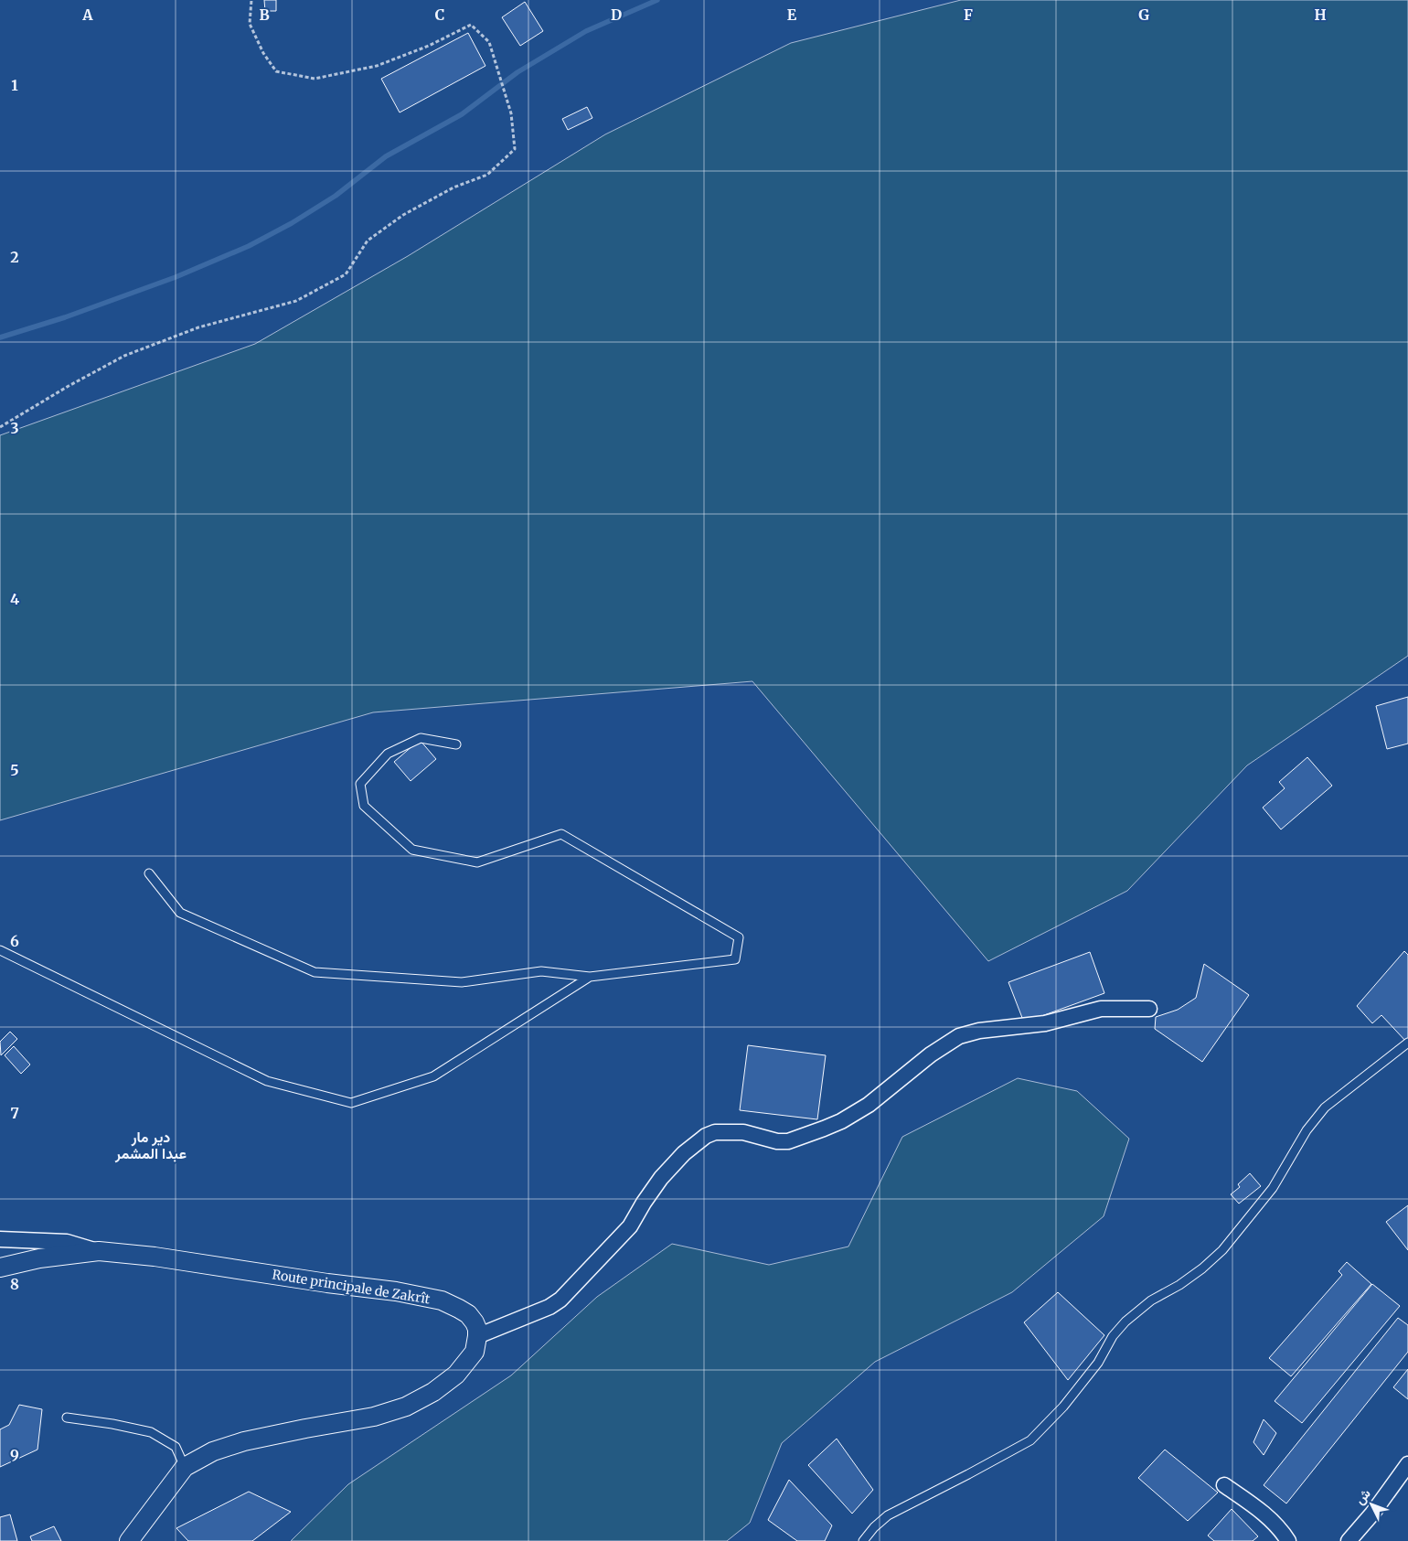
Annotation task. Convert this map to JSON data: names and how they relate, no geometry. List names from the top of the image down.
{
  "streets": {
    "street": ["Route principale de Zakrît"]
  },
  "districts": ["دير مار عبدا المشمر"],
  "north": "top left",
  "grid": {
    "columns": [
      "A",
      "B",
      "C",
      "D",
      "E",
      "F",
      "G",
      "H"
    ],
    "rows": [
      "1",
      "2",
      "3",
      "4",
      "5",
      "6",
      "7",
      "8",
      "9"
    ]
  }
}
